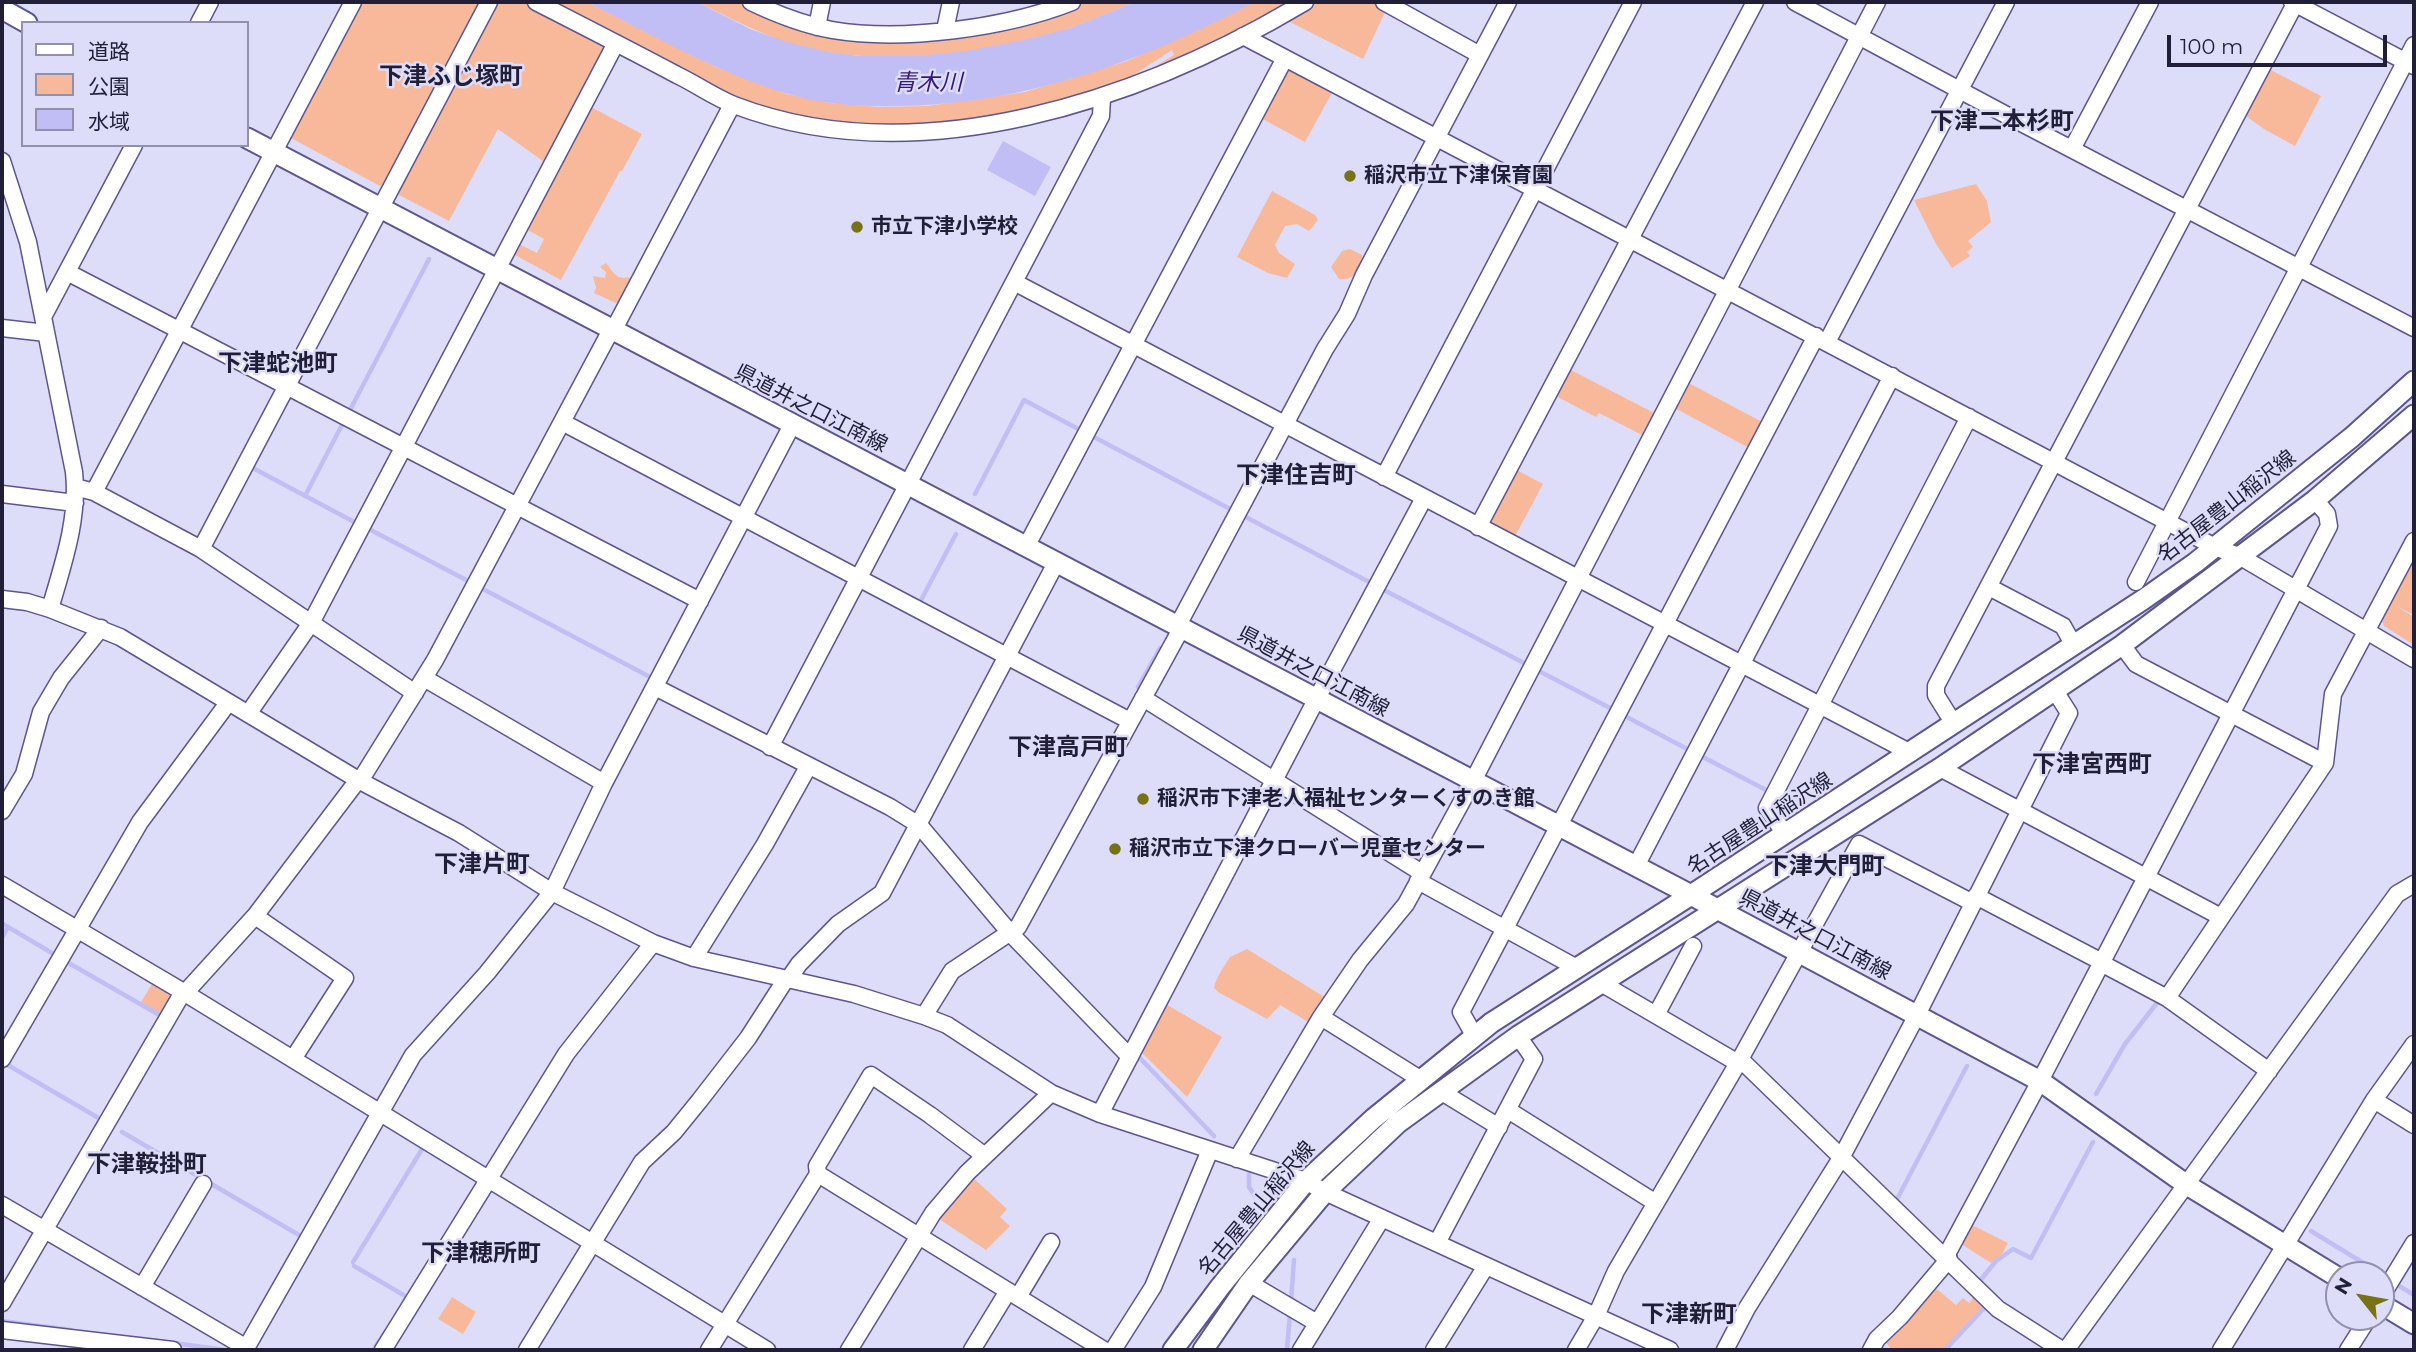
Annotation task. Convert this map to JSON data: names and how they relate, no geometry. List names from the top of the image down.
{
  "streets": {
    "main road": ["県道井之口江南線", "名古屋豊山稲沢線"]
  },
  "crossings": [
    ["県道井之口江南線", "名古屋豊山稲沢線"]
  ],
  "districts": [
    "下津ふじ塚町",
    "下津二本杉町",
    "下津蛇池町",
    "下津住吉町",
    "下津高戸町",
    "下津宮西町",
    "下津片町",
    "下津大門町",
    "下津鞍掛町",
    "下津穂所町",
    "下津新町"
  ],
  "water": ["青木川"],
  "places": [
    "稲沢市立下津保育園",
    "市立下津小学校",
    "稲沢市下津老人福祉センターくすのき館",
    "稲沢市立下津クローバー児童センター"
  ],
  "legend": ["道路", "公園", "水域"],
  "scale_bar": "100 m",
  "north": "top left"
}
